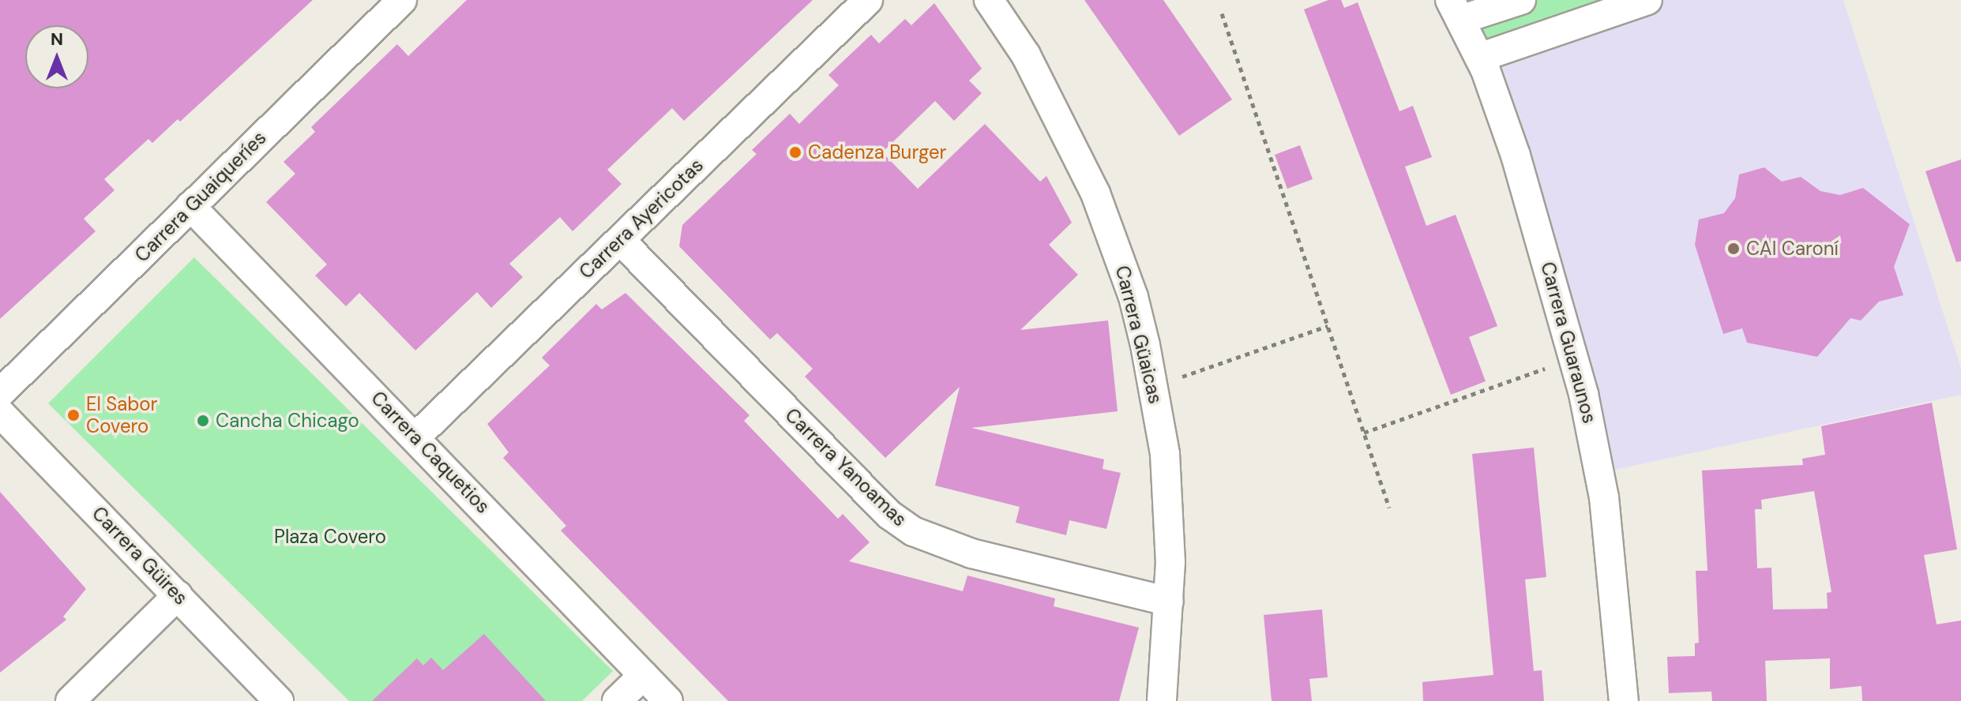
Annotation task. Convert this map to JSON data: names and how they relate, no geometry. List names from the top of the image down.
{
  "streets": {
    "street": [
      "Carrera Guaiqueríes",
      "Carrera Ayericotas",
      "Carrera Güaicas",
      "Carrera Guaraunos",
      "Carrera Caquetios",
      "Carrera Yanoamas",
      "Carrera Güires"
    ]
  },
  "crossings": [
    ["Carrera Guaiqueríes", "Carrera Caquetios"],
    ["Carrera Ayericotas", "Carrera Caquetios"],
    ["Carrera Ayericotas", "Carrera Yanoamas"],
    ["Carrera Güaicas", "Carrera Yanoamas"]
  ],
  "parks": ["Plaza Covero"],
  "places": [
    "Cadenza Burger",
    "CAI Caroní",
    "El Sabor Covero",
    "Cancha Chicago"
  ],
  "north": "top"
}
